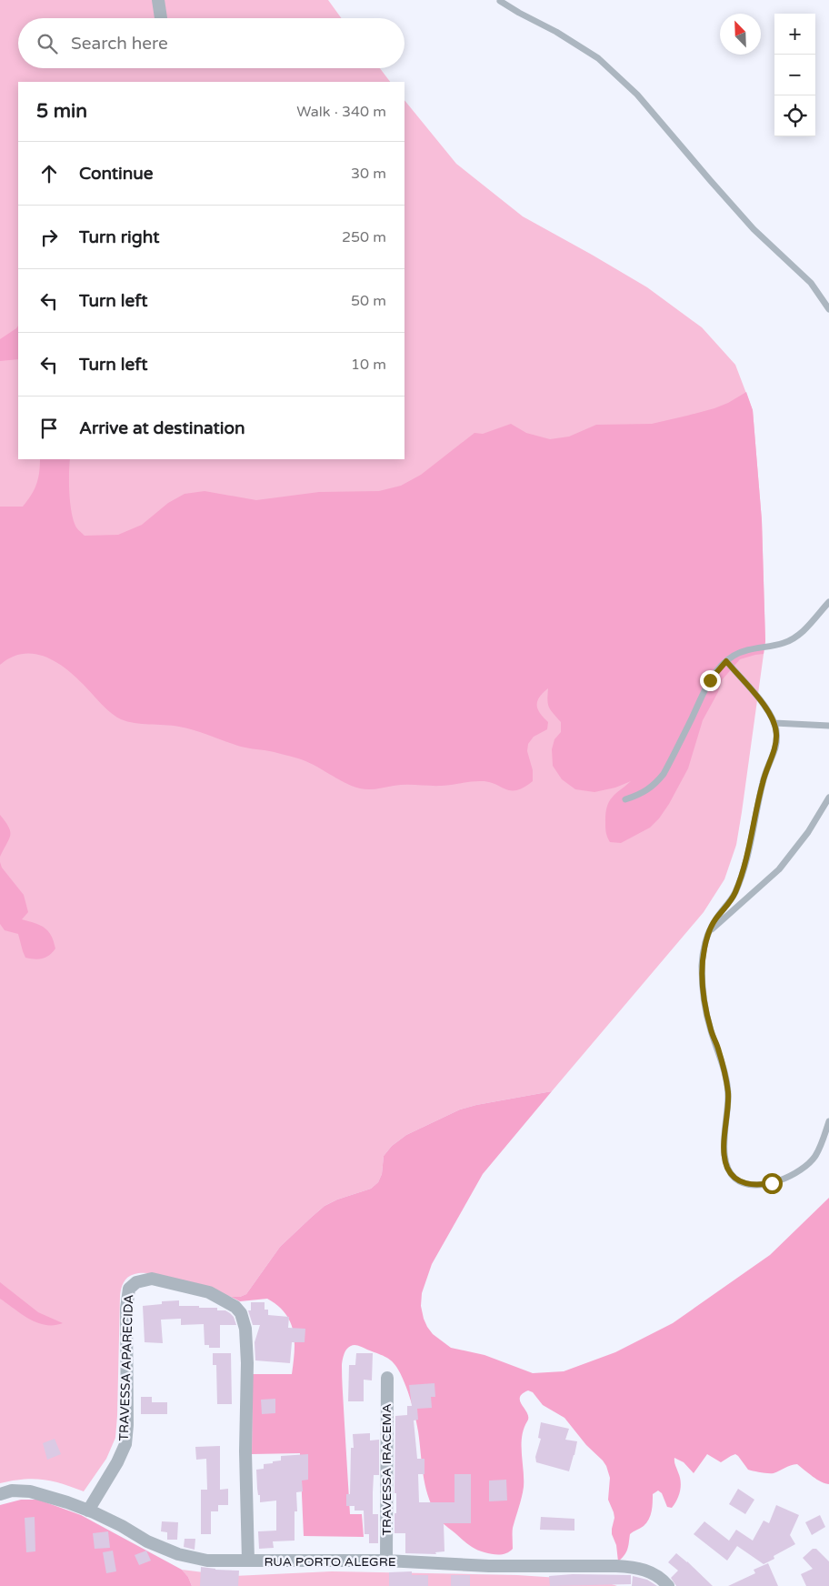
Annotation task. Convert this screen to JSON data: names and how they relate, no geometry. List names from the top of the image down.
{
  "streets": {
    "street": ["TRAVESSA APARECIDA", "TRAVESSA IRACEMA", "RUA PORTO ALEGRE"]
  },
  "crossings": [
    ["TRAVESSA APARECIDA", "RUA PORTO ALEGRE"],
    ["TRAVESSA IRACEMA", "RUA PORTO ALEGRE"]
  ],
  "north": "top left",
  "page": {
    "map_buttons": ["+", "−"],
    "search": "Search here",
    "heading": ["5 min", "Walk · 340 m"],
    "list": [
      ["Continue", "30 m"],
      ["Turn right", "250 m"],
      ["Turn left", "50 m"],
      ["Turn left", "10 m"],
      "Arrive at destination"
    ]
  }
}
